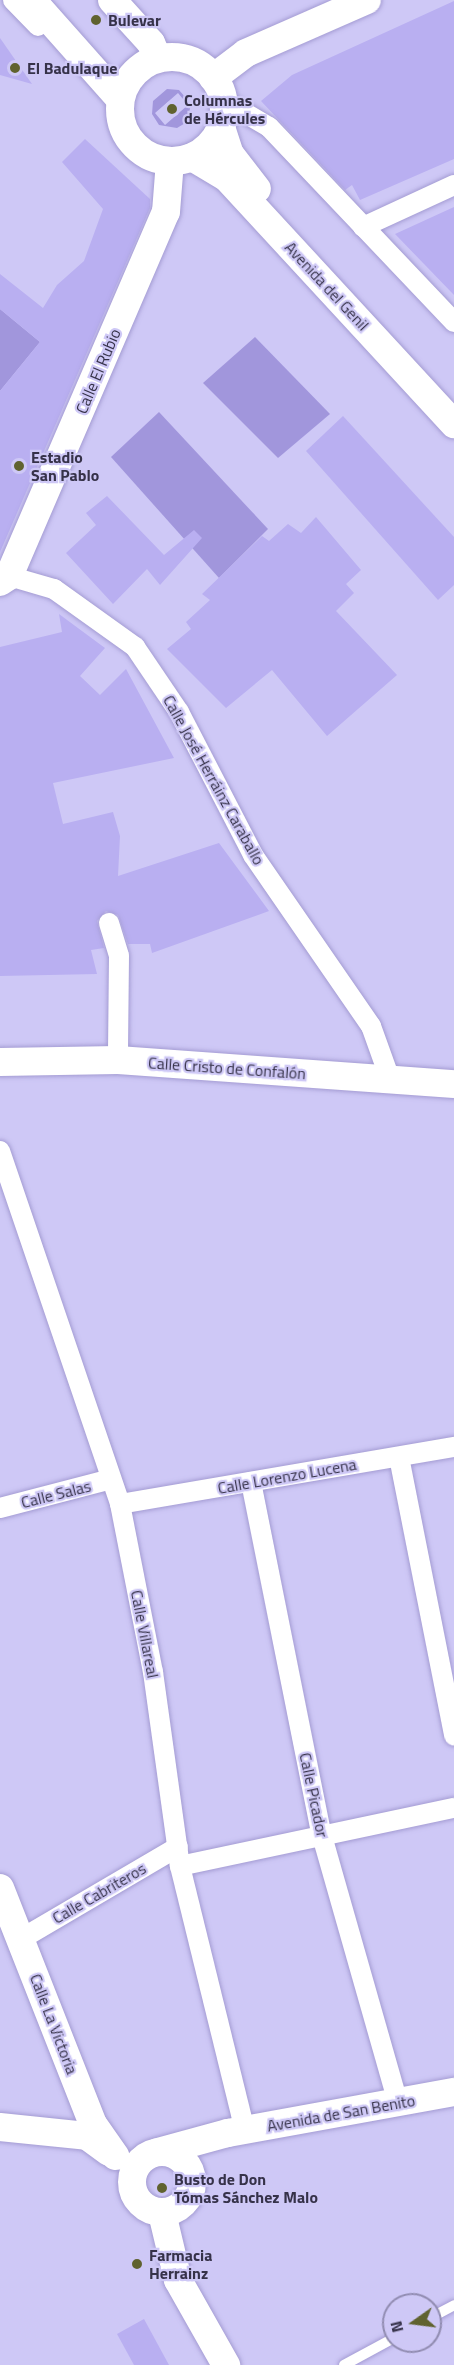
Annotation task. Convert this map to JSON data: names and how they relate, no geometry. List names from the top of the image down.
{
  "streets": {
    "street": [
      "Avenida del Genil",
      "Calle El Rubio",
      "Calle José Herráinz Caraballo",
      "Calle Cristo de Confalón",
      "Calle Lorenzo Lucena",
      "Calle Salas",
      "Calle Villareal",
      "Calle Picador",
      "Calle Cabriteros",
      "Calle La Victoria",
      "Avenida de San Benito"
    ]
  },
  "crossings": [
    ["Avenida del Genil", "Calle El Rubio"],
    ["Calle El Rubio", "Calle José Herráinz Caraballo"],
    ["Calle José Herráinz Caraballo", "Calle Cristo de Confalón"],
    ["Calle Lorenzo Lucena", "Calle Villareal"],
    ["Calle Lorenzo Lucena", "Calle Picador"],
    ["Calle Salas", "Calle Villareal"],
    ["Calle Villareal", "Calle Cabriteros"],
    ["Calle Villareal", "Avenida de San Benito"],
    ["Calle Picador", "Calle Cabriteros"],
    ["Calle Picador", "Avenida de San Benito"],
    ["Calle Cabriteros", "Calle La Victoria"],
    ["Calle La Victoria", "Avenida de San Benito"]
  ],
  "places": [
    "Bulevar",
    "El Badulaque",
    "Columnas de Hércules",
    "Estadio San Pablo",
    "Busto de Don Tómas Sánchez Malo",
    "Farmacia Herrainz"
  ],
  "north": "left"
}
